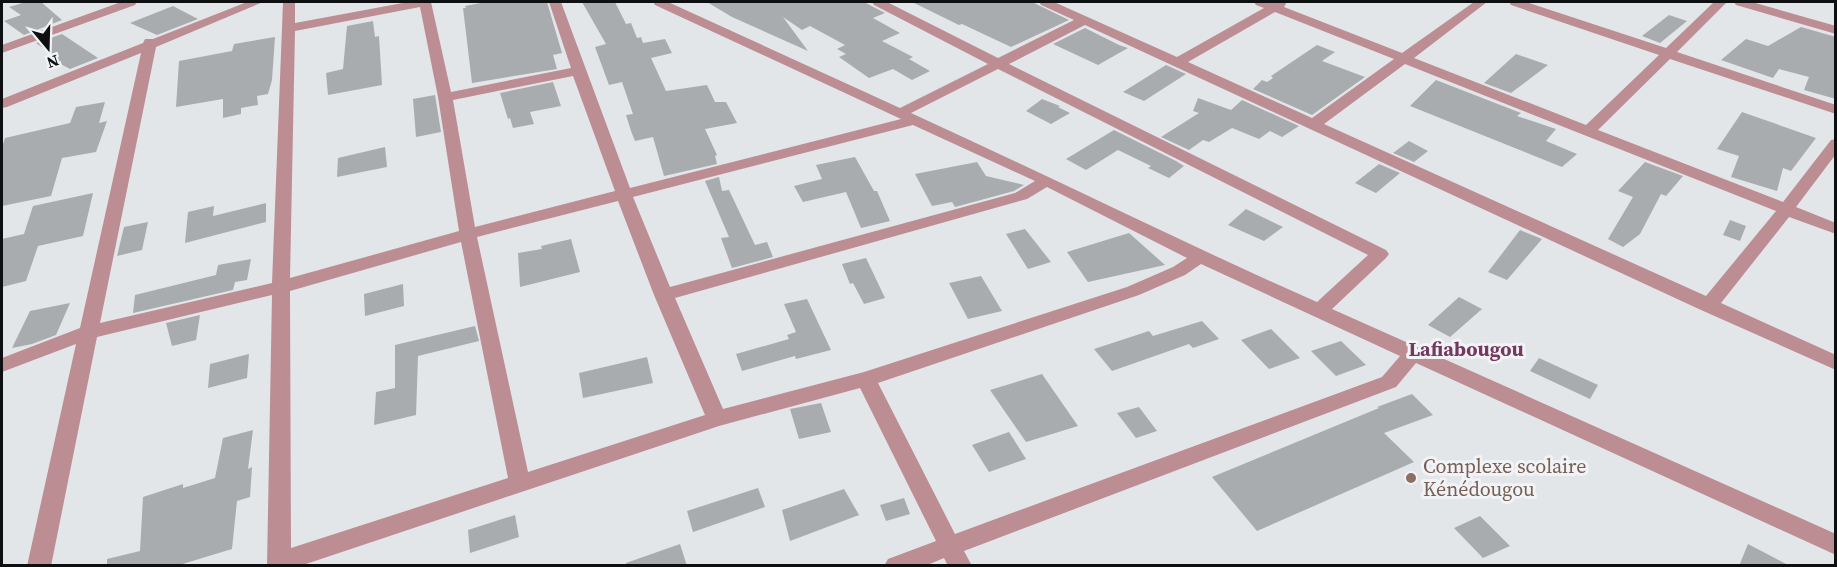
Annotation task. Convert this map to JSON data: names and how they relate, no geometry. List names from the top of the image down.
{
  "districts": ["Lafiabougou"],
  "places": ["Complexe scolaire Kénédougou"],
  "north": "bottom"
}
